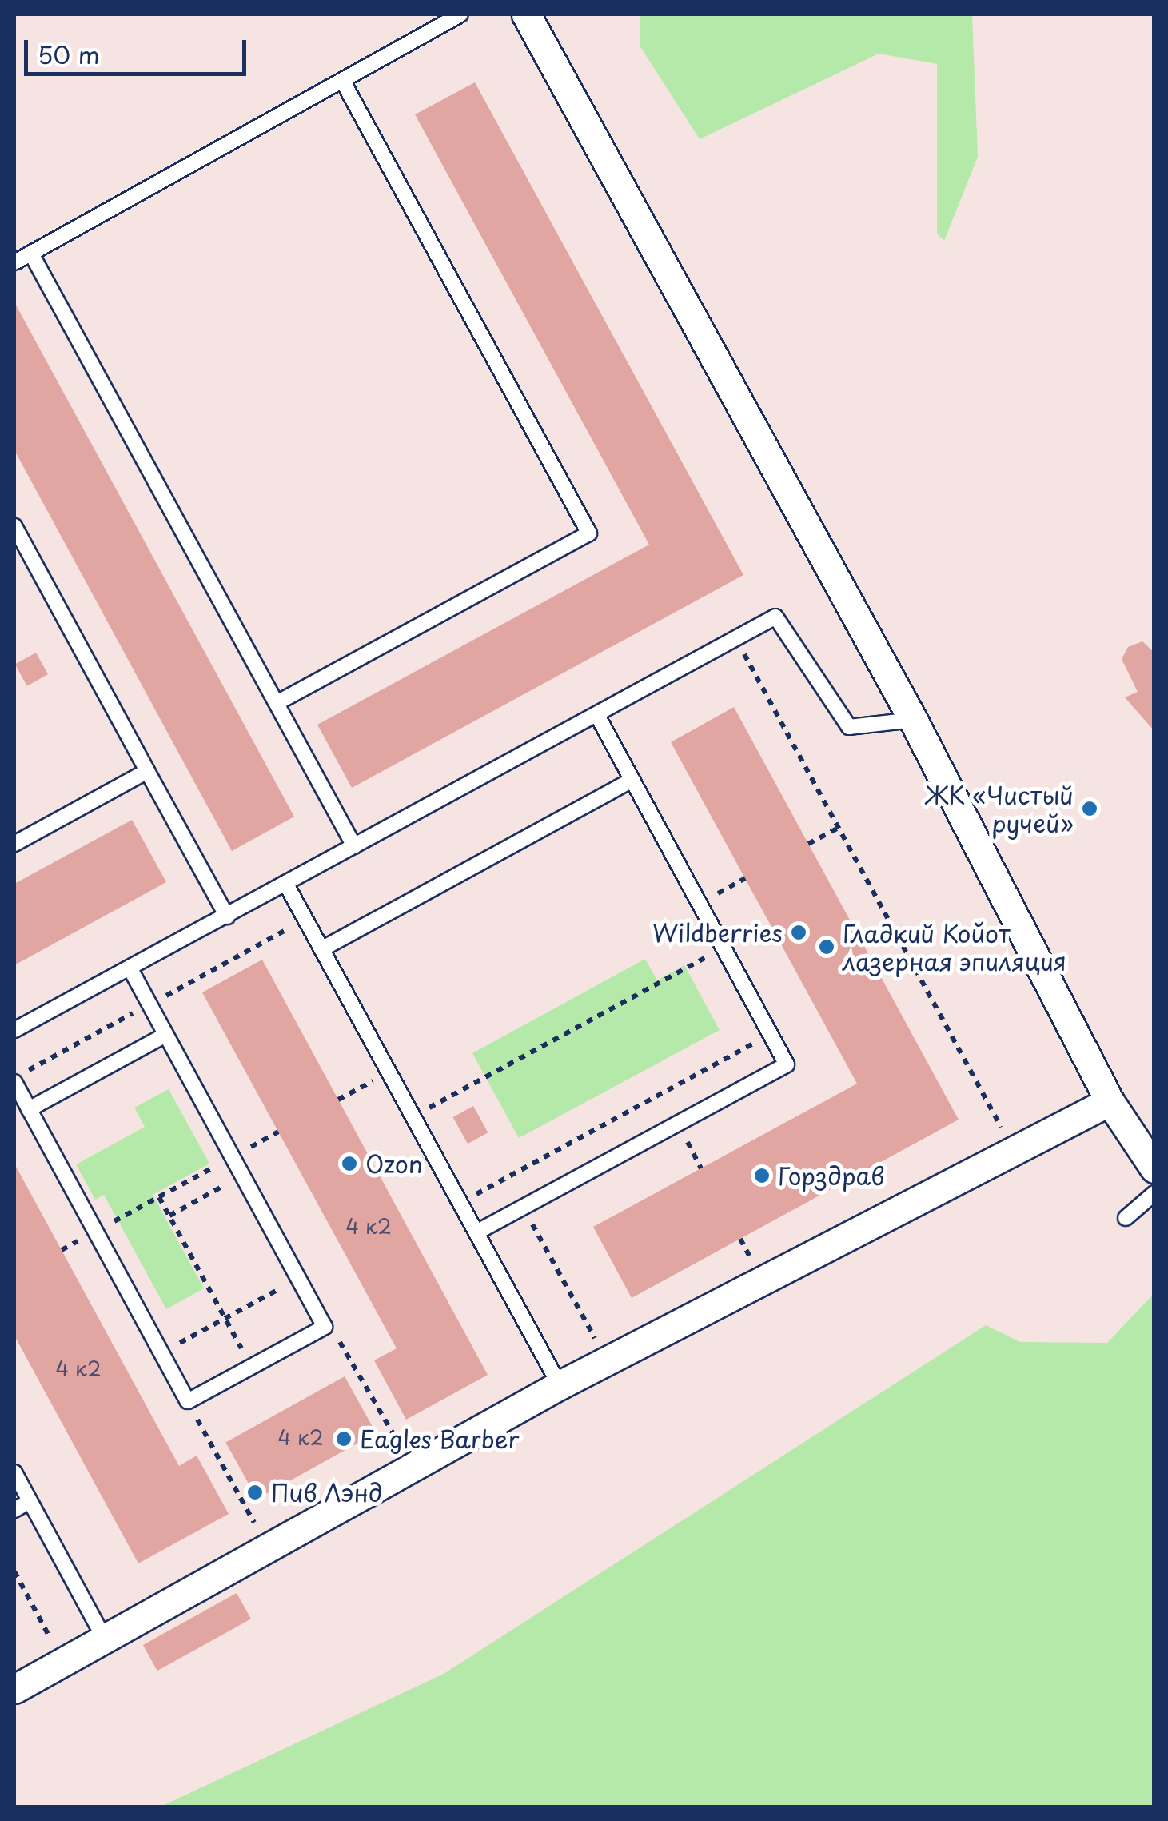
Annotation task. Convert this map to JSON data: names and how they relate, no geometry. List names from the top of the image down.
{
  "places": [
    "ЖК «Чистый ручей»",
    "Wildberries",
    "Гладкий Койот лазерная эпиляция",
    "Ozon",
    "Горздрав",
    "Eagles Barber",
    "Пив Лэнд"
  ],
  "house_numbers": ["4 к2", "4 к2", "4 к2"],
  "scale_bar": "50 m"
}
